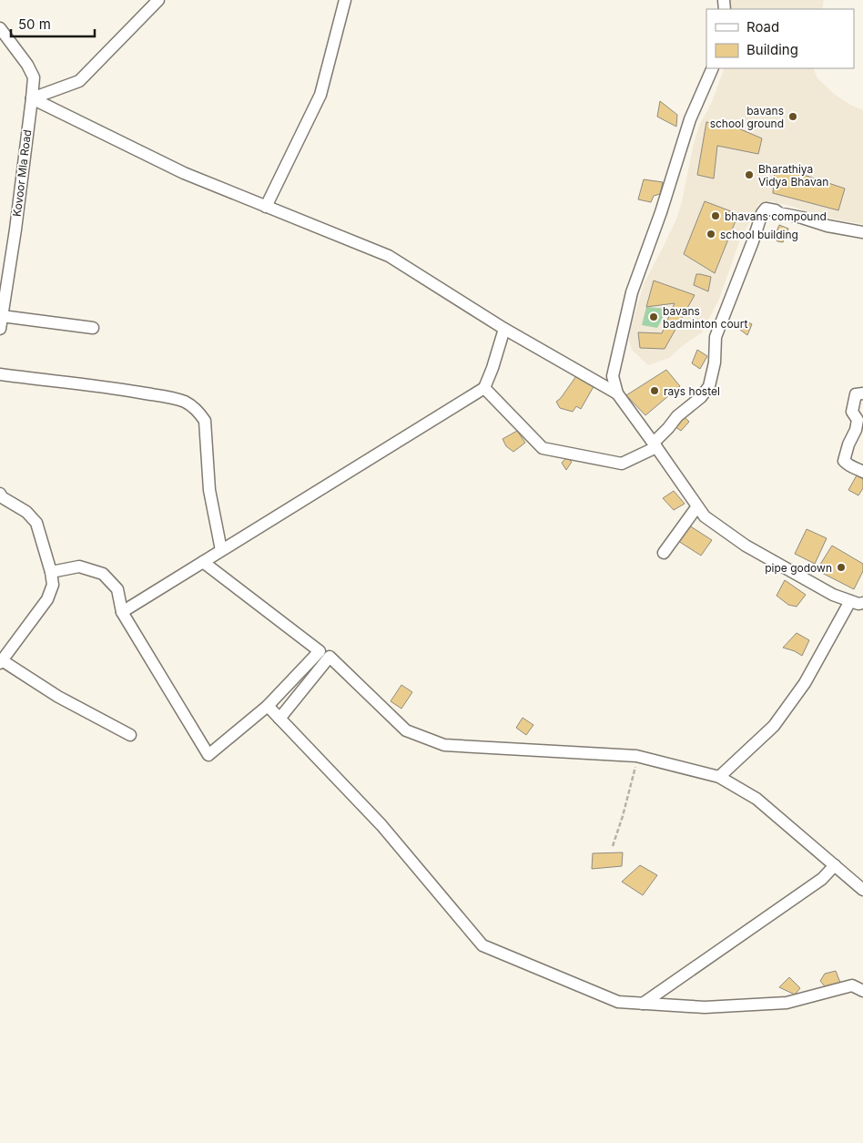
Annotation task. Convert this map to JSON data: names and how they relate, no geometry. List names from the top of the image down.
{
  "streets": {
    "street": ["Kovoor Mla Road"]
  },
  "places": [
    "bavans school ground",
    "Bharathiya Vidya Bhavan",
    "bhavans compound",
    "school building",
    "bavans badminton court",
    "rays hostel",
    "pipe godown"
  ],
  "legend": ["Road", "Building"],
  "scale_bar": "50 m"
}
